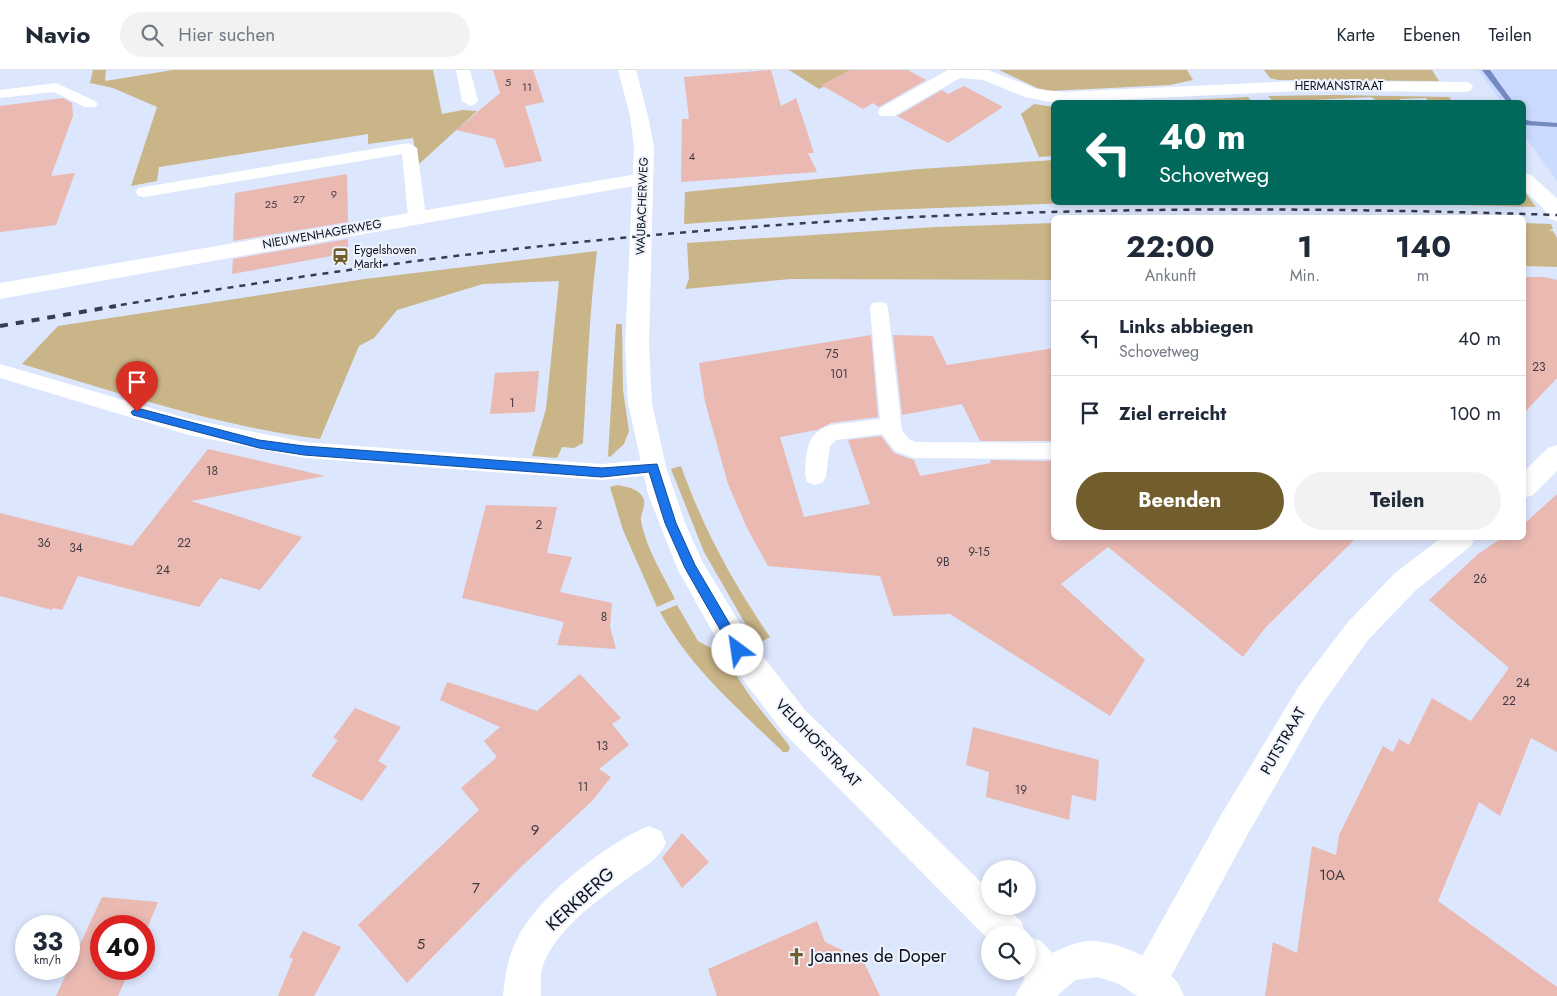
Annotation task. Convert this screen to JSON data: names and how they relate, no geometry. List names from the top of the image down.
{
  "streets": {
    "street": [
      "HERMANSTRAAT",
      "WAUBACHERWEG",
      "NIEUWENHAGERWEG",
      "PUTSTRAAT",
      "VELDHOFSTRAAT",
      "KERKBERG"
    ]
  },
  "crossings": [
    ["WAUBACHERWEG", "NIEUWENHAGERWEG"],
    ["WAUBACHERWEG", "VELDHOFSTRAAT"]
  ],
  "places": {
    "station": ["Eygelshoven Markt"],
    "church": ["Joannes de Doper"]
  },
  "house_numbers": [
    "5",
    "11",
    "4",
    "9",
    "27",
    "25",
    "75",
    "23",
    "101",
    "1",
    "18",
    "2",
    "36",
    "22",
    "34",
    "9-15",
    "9B",
    "24",
    "26",
    "8",
    "24",
    "22",
    "13",
    "11",
    "19",
    "9",
    "10A",
    "7",
    "5"
  ],
  "page": {
    "header": "Navio",
    "search": "Hier suchen",
    "nav": ["Karte", "Ebenen", "Teilen"],
    "turn": ["40 m", "Schovetweg"],
    "eta": [
      "22:00",
      "Ankunft",
      "1",
      "Min.",
      "140",
      "m"
    ],
    "list": [
      {
        "name": "Links abbiegen",
        "note": "Schovetweg",
        "value": "40 m"
      },
      {
        "name": "Ziel erreicht",
        "value": "100 m"
      }
    ],
    "buttons": ["Beenden", "Teilen"],
    "speed": "33 km/h",
    "limit": "40"
  }
}
